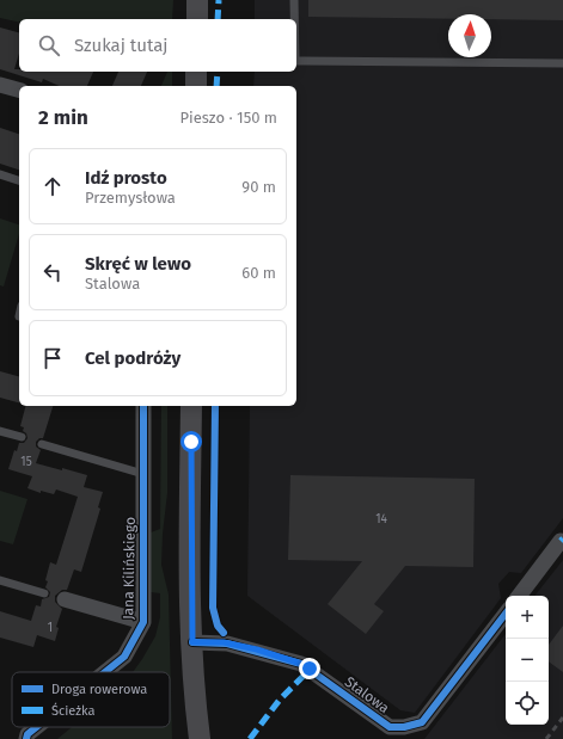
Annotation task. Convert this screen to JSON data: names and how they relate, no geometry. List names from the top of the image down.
{
  "streets": {
    "street": ["Jana Kilińskiego", "Stalowa"]
  },
  "house_numbers": ["15", "14", "1"],
  "legend": ["Droga rowerowa", "Ścieżka"],
  "north": "top",
  "page": {
    "search": "Szukaj tutaj",
    "heading": ["2 min", "Pieszo · 150 m"],
    "list": [
      ["Idź prosto", "Przemysłowa", "90 m"],
      ["Skręć w lewo", "Stalowa", "60 m"],
      "Cel podróży"
    ],
    "map_buttons": ["+", "−"]
  }
}
